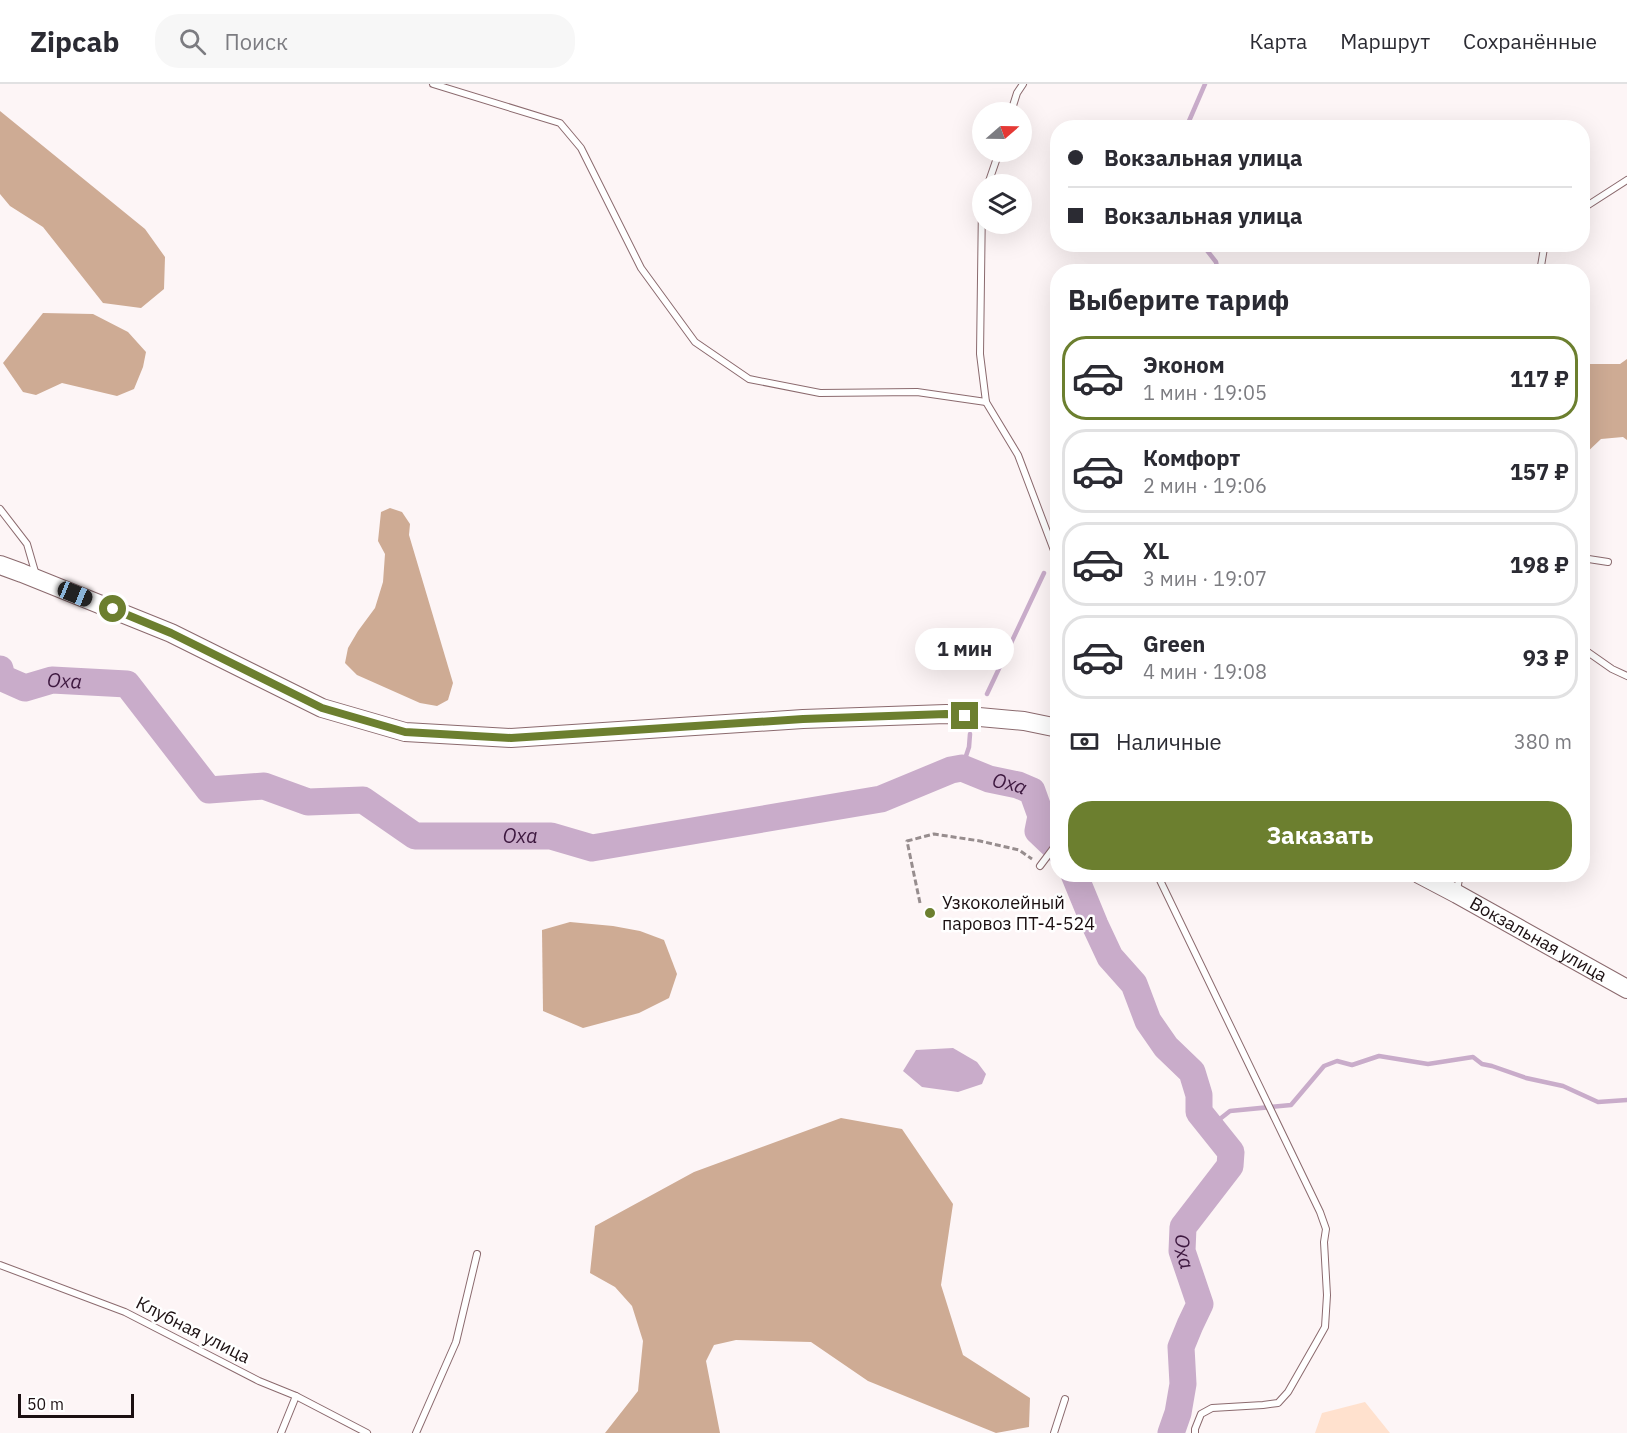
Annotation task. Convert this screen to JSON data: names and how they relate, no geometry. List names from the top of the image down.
{
  "streets": {
    "street": ["Вокзальная улица"],
    "lane": ["Клубная улица"]
  },
  "water": ["Оха"],
  "places": ["Узкоколейный паровоз ПТ-4-524"],
  "scale_bar": "50 m",
  "north": "right",
  "page": {
    "header": "Zipcab",
    "search": "Поиск",
    "nav": ["Карта", "Маршрут", "Сохранённые"],
    "banner": ["Вокзальная улица", "Вокзальная улица"],
    "heading": "Выберите тариф",
    "list": [
      {
        "name": "Эконом",
        "note": "1 мин · 19:05",
        "value": "117 ₽"
      },
      {
        "name": "Комфорт",
        "note": "2 мин · 19:06",
        "value": "157 ₽"
      },
      {
        "name": "XL",
        "note": "3 мин · 19:07",
        "value": "198 ₽"
      },
      {
        "name": "Green",
        "note": "4 мин · 19:08",
        "value": "93 ₽"
      }
    ],
    "bubble": "1 мин",
    "pay": ["Наличные", "380 m"],
    "buttons": "Заказать",
    "scale": "50 m"
  }
}
